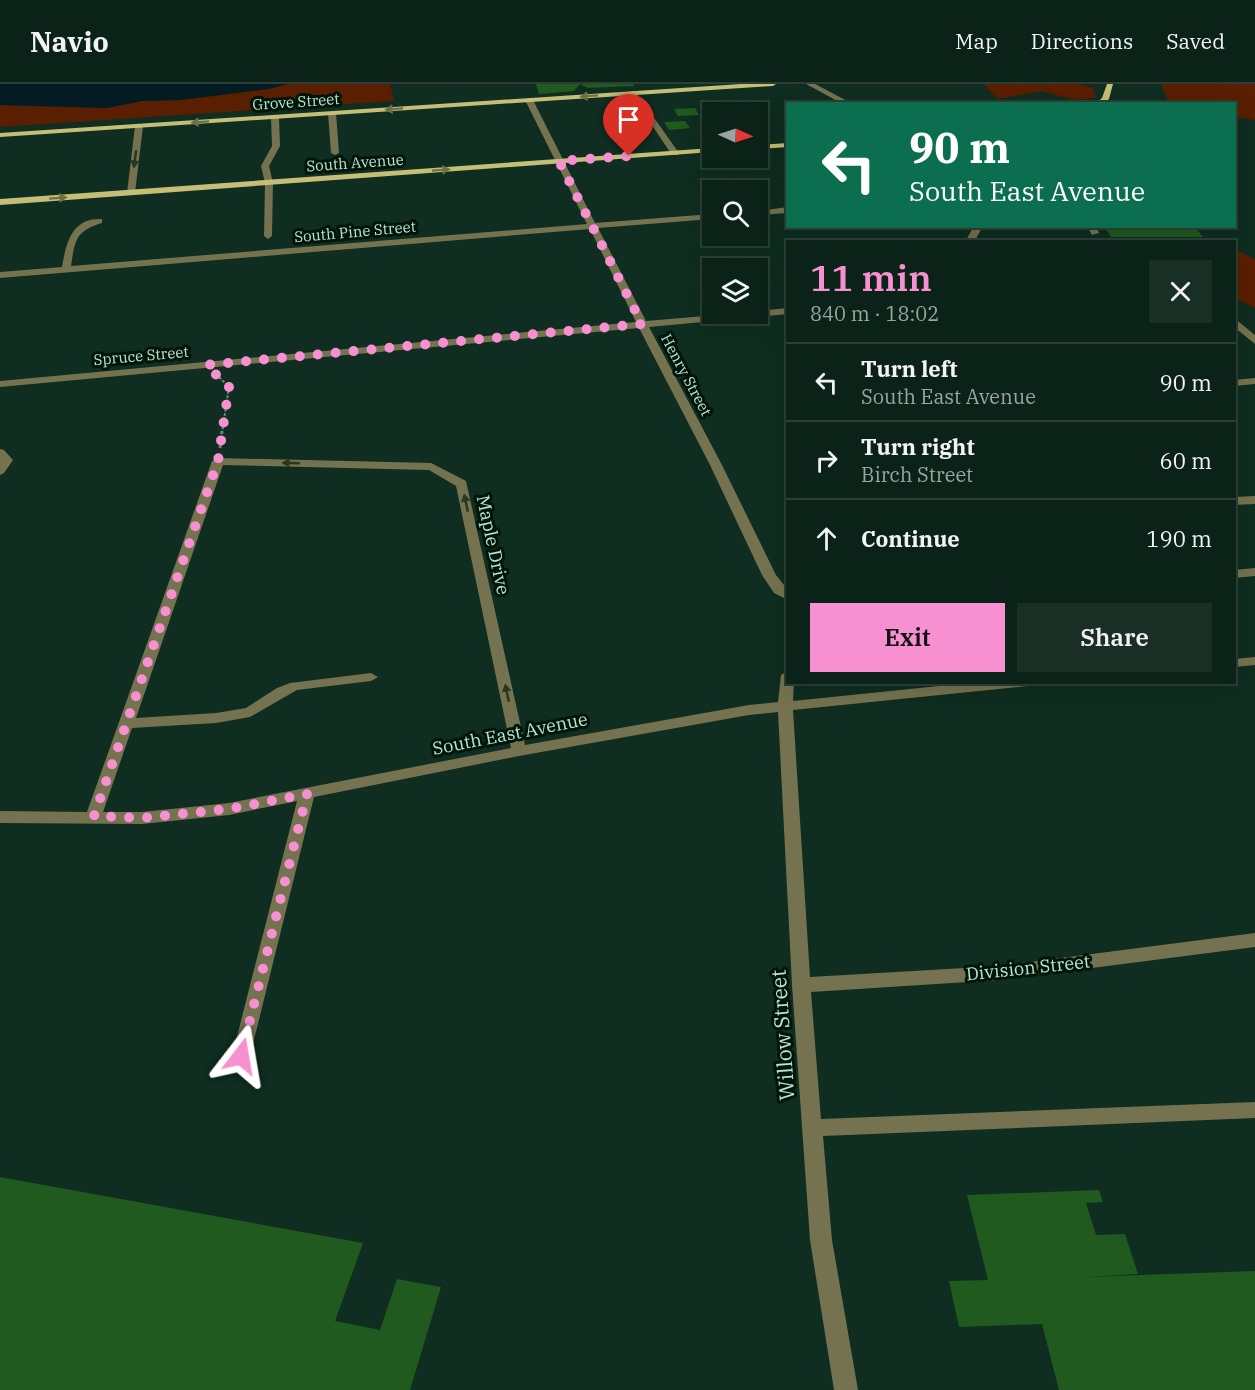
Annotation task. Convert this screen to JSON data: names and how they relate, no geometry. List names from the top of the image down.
{
  "streets": {
    "main road": ["Grove Street", "South Avenue"],
    "street": [
      "South Pine Street",
      "Spruce Street",
      "Henry Street",
      "Maple Drive",
      "South East Avenue",
      "Division Street",
      "Willow Street"
    ]
  },
  "crossings": [
    ["Grove Street", "Henry Street"],
    ["South Avenue", "Henry Street"],
    ["South Pine Street", "Henry Street"],
    ["Spruce Street", "Henry Street"],
    ["Maple Drive", "South East Avenue"],
    ["South East Avenue", "Willow Street"],
    ["Division Street", "Willow Street"]
  ],
  "one_way": ["Grove Street", "South Avenue", "Maple Drive"],
  "north": "right",
  "page": {
    "header": "Navio",
    "nav": ["Map", "Directions", "Saved"],
    "turn": ["90 m", "South East Avenue"],
    "heading": ["11 min", "840 m · 18:02"],
    "list": [
      {
        "name": "Turn left",
        "note": "South East Avenue",
        "value": "90 m"
      },
      {
        "name": "Turn right",
        "note": "Birch Street",
        "value": "60 m"
      },
      {
        "name": "Continue",
        "value": "190 m"
      }
    ],
    "buttons": ["Exit", "Share"]
  }
}
